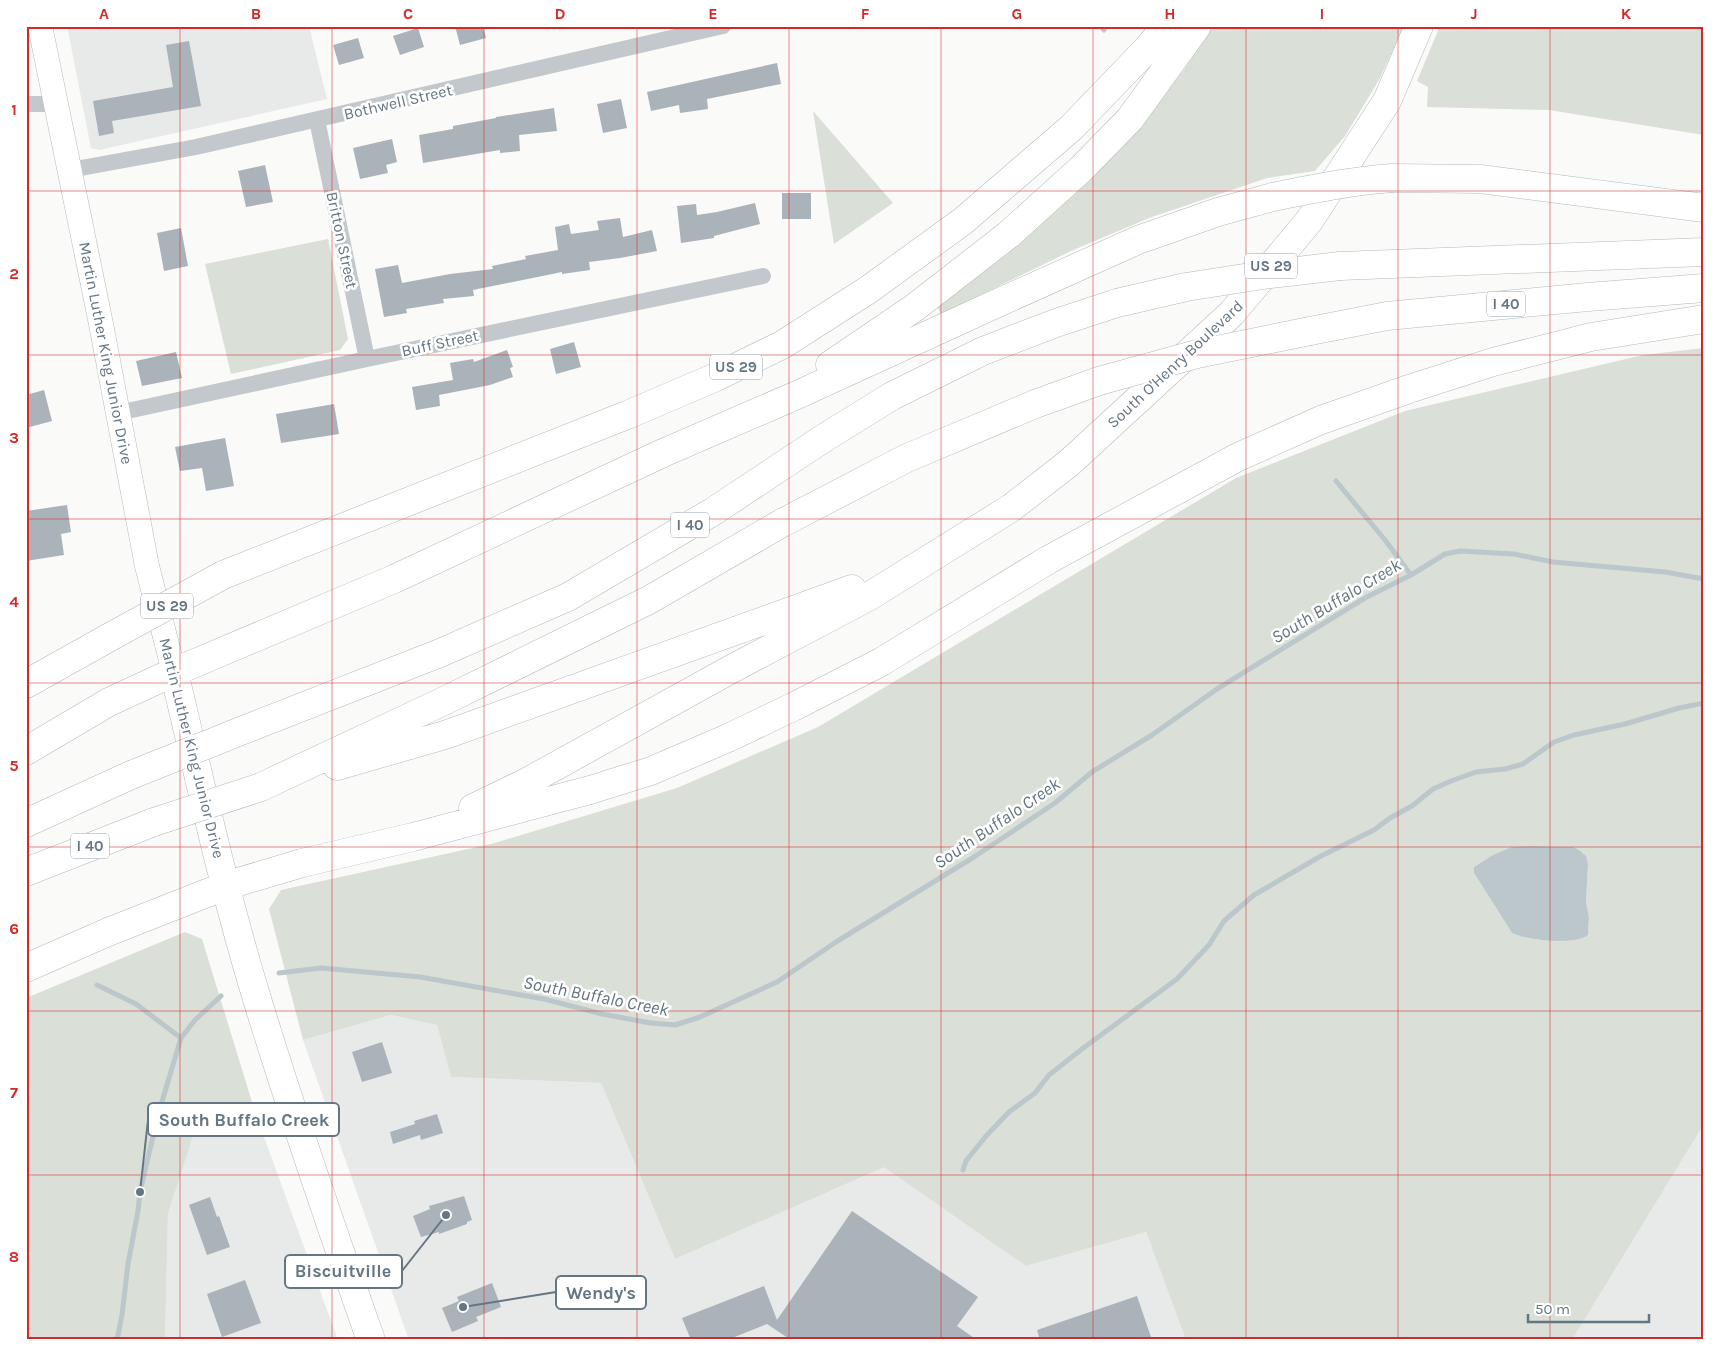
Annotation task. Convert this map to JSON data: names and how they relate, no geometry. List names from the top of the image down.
{
  "streets": {
    "highway": [
      "US 29",
      "I 40",
      "Martin Luther King Junior Drive",
      "South O'Henry Boulevard"
    ],
    "street": ["Bothwell Street", "Britton Street", "Buff Street"]
  },
  "crossings": [
    ["Bothwell Street", "Britton Street"],
    ["Bothwell Street", "Martin Luther King Junior Drive"],
    ["Britton Street", "Buff Street"],
    ["US 29", "I 40"],
    ["US 29", "South O'Henry Boulevard"],
    ["Buff Street", "Martin Luther King Junior Drive"]
  ],
  "water": ["South Buffalo Creek"],
  "places": ["South Buffalo Creek", "Biscuitville", "Wendy's"],
  "scale_bar": "50 m",
  "grid": {
    "columns": [
      "A",
      "B",
      "C",
      "D",
      "E",
      "F",
      "G",
      "H",
      "I",
      "J",
      "K"
    ],
    "rows": [
      "1",
      "2",
      "3",
      "4",
      "5",
      "6",
      "7",
      "8"
    ]
  }
}
